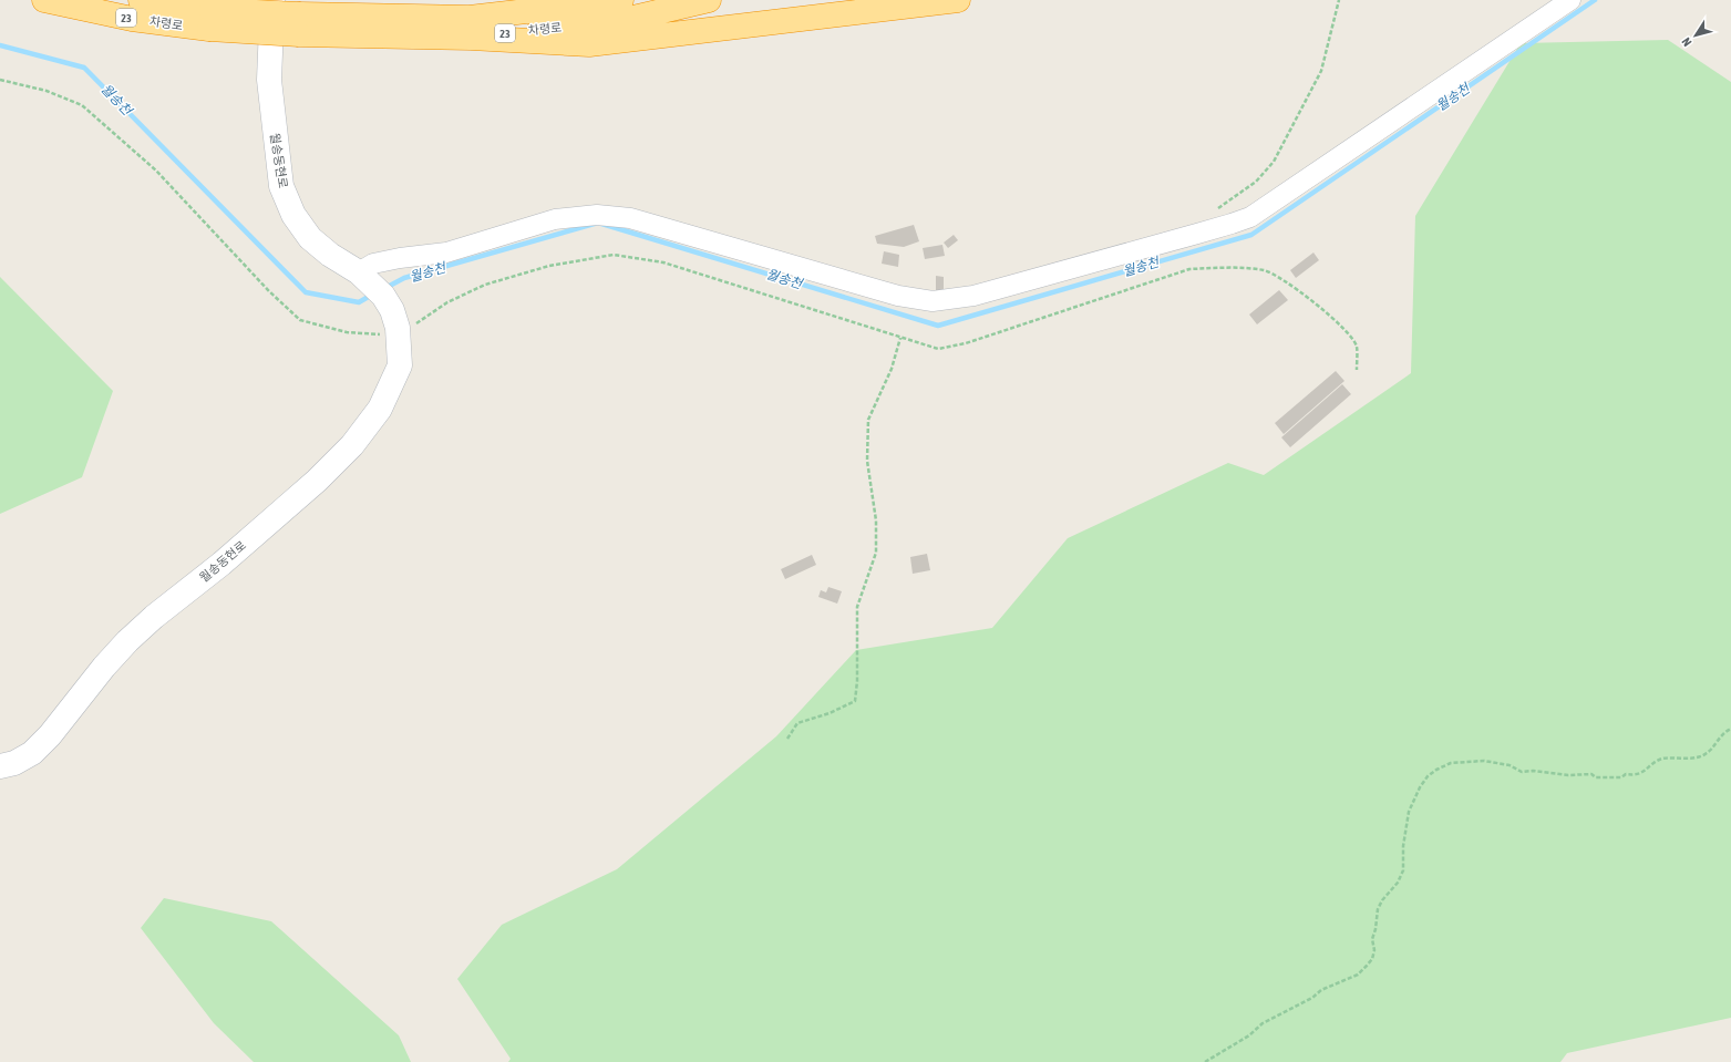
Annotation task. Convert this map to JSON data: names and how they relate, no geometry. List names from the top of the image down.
{
  "streets": {
    "highway": ["23", "차령로"],
    "street": ["월송동현로"]
  },
  "water": ["월송천"],
  "north": "bottom left"
}
